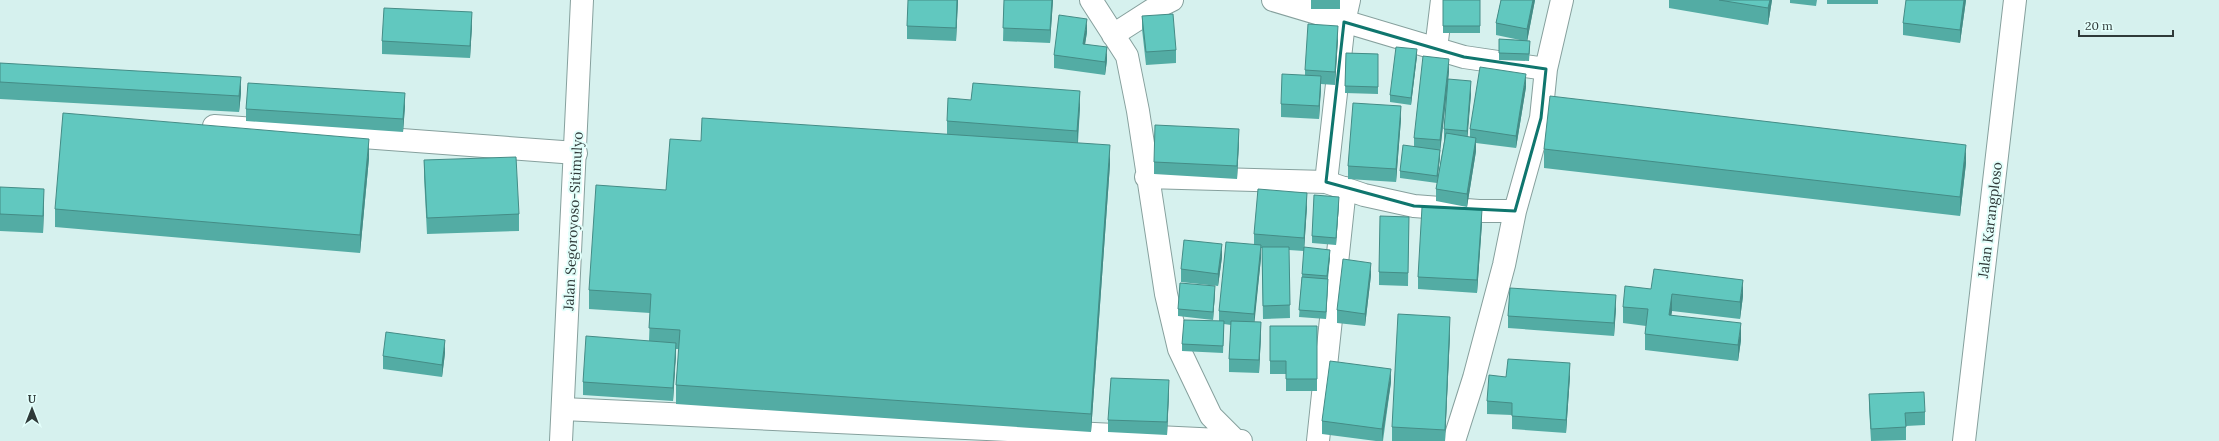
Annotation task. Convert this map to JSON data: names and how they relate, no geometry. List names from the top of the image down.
{
  "streets": {
    "street": ["Jalan Karangploso", "Jalan Segoroyoso-Sitimulyo"]
  },
  "scale_bar": "20 m",
  "north": "top"
}
